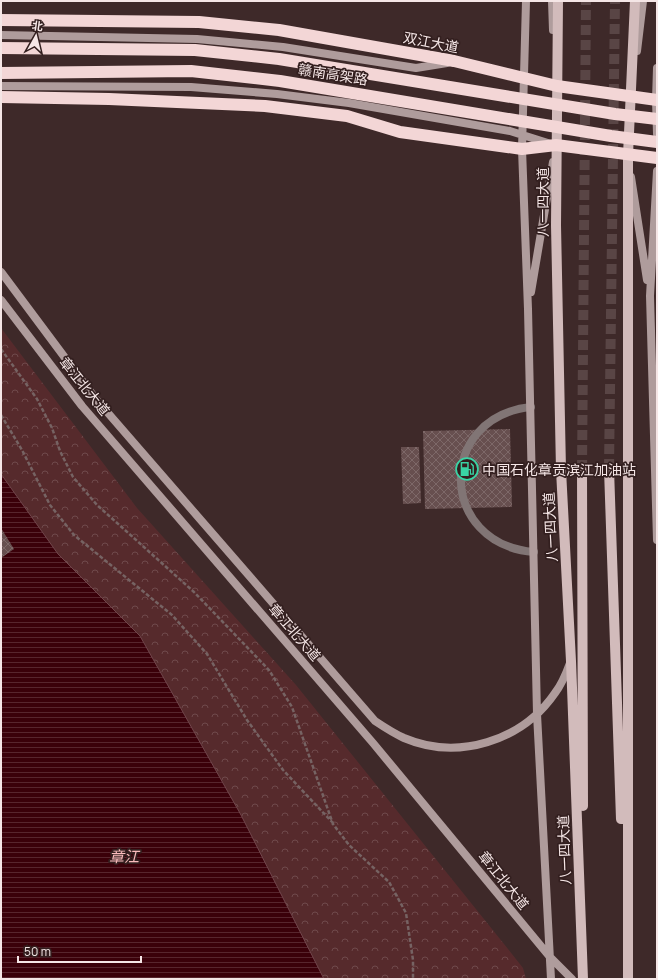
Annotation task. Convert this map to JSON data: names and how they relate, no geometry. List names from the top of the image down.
{
  "streets": {
    "highway": ["双江大道", "赣南高架路"],
    "main road": ["八一四大道", "章江北大道"]
  },
  "crossings": [
    ["双江大道", "八一四大道"],
    ["八一四大道", "章江北大道"]
  ],
  "water": ["章江"],
  "places": {
    "fuel station": ["中国石化章贡滨江加油站"]
  },
  "scale_bar": "50 m",
  "north": "top"
}
